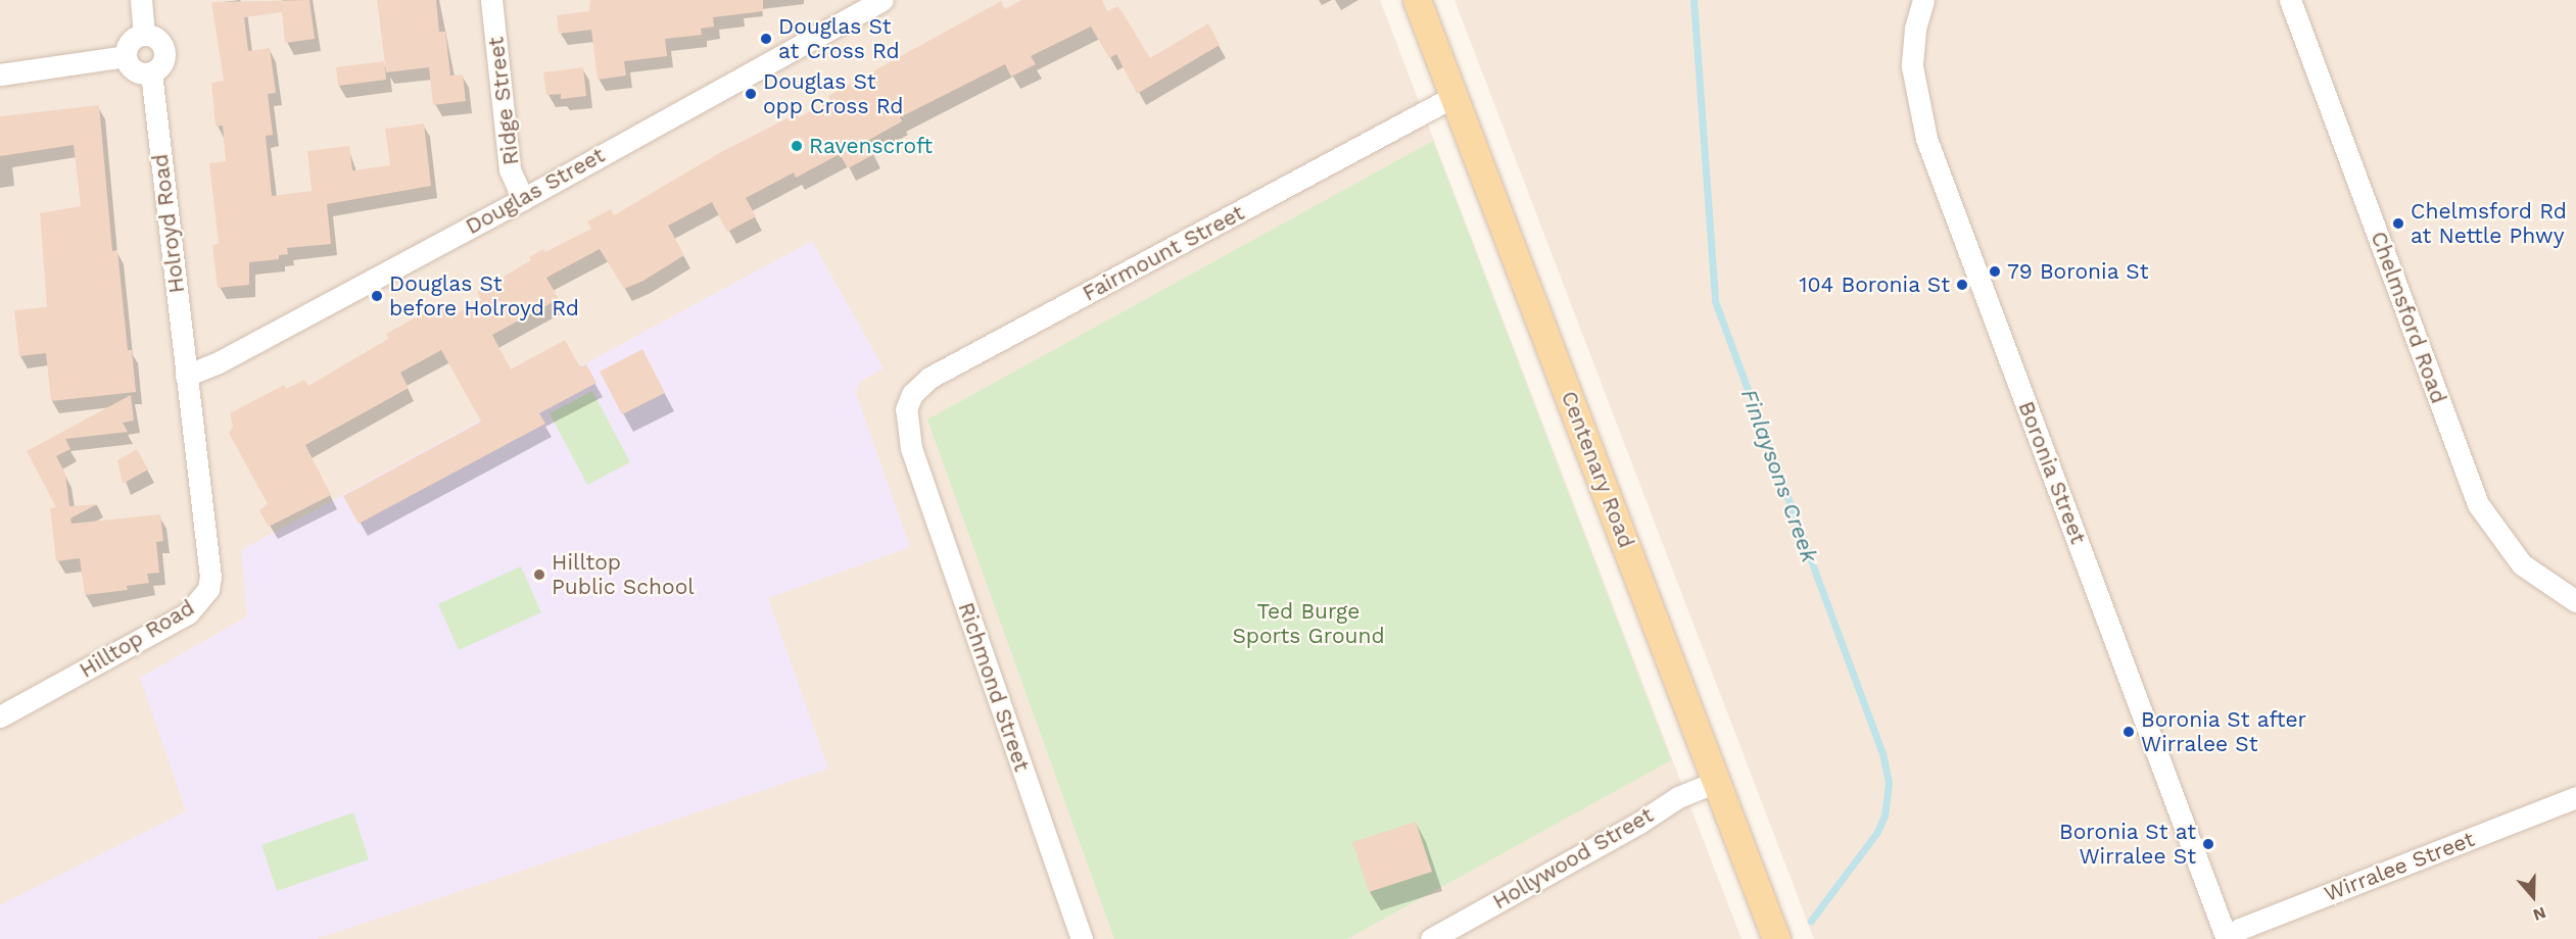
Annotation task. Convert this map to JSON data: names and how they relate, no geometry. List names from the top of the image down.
{
  "streets": {
    "main road": ["Centenary Road"],
    "street": [
      "Ridge Street",
      "Douglas Street",
      "Holroyd Road",
      "Fairmount Street",
      "Chelmsford Road",
      "Boronia Street",
      "Hilltop Road",
      "Richmond Street",
      "Hollywood Street",
      "Wirralee Street"
    ]
  },
  "crossings": [
    ["Ridge Street", "Douglas Street"],
    ["Douglas Street", "Holroyd Road"],
    ["Douglas Street", "Hilltop Road"],
    ["Holroyd Road", "Hilltop Road"],
    ["Fairmount Street", "Centenary Road"],
    ["Fairmount Street", "Richmond Street"],
    ["Centenary Road", "Hollywood Street"],
    ["Boronia Street", "Wirralee Street"]
  ],
  "water": ["Finlaysons Creek"],
  "parks": ["Ted Burge Sports Ground"],
  "places": [
    "Douglas St at Cross Rd",
    "Douglas St opp Cross Rd",
    "Ravenscroft",
    "Chelmsford Rd at Nettle Phwy",
    "79 Boronia St",
    "104 Boronia St",
    "Douglas St before Holroyd Rd",
    "Hilltop Public School",
    "Boronia St after Wirralee St",
    "Boronia St at Wirralee St"
  ],
  "north": "bottom"
}
